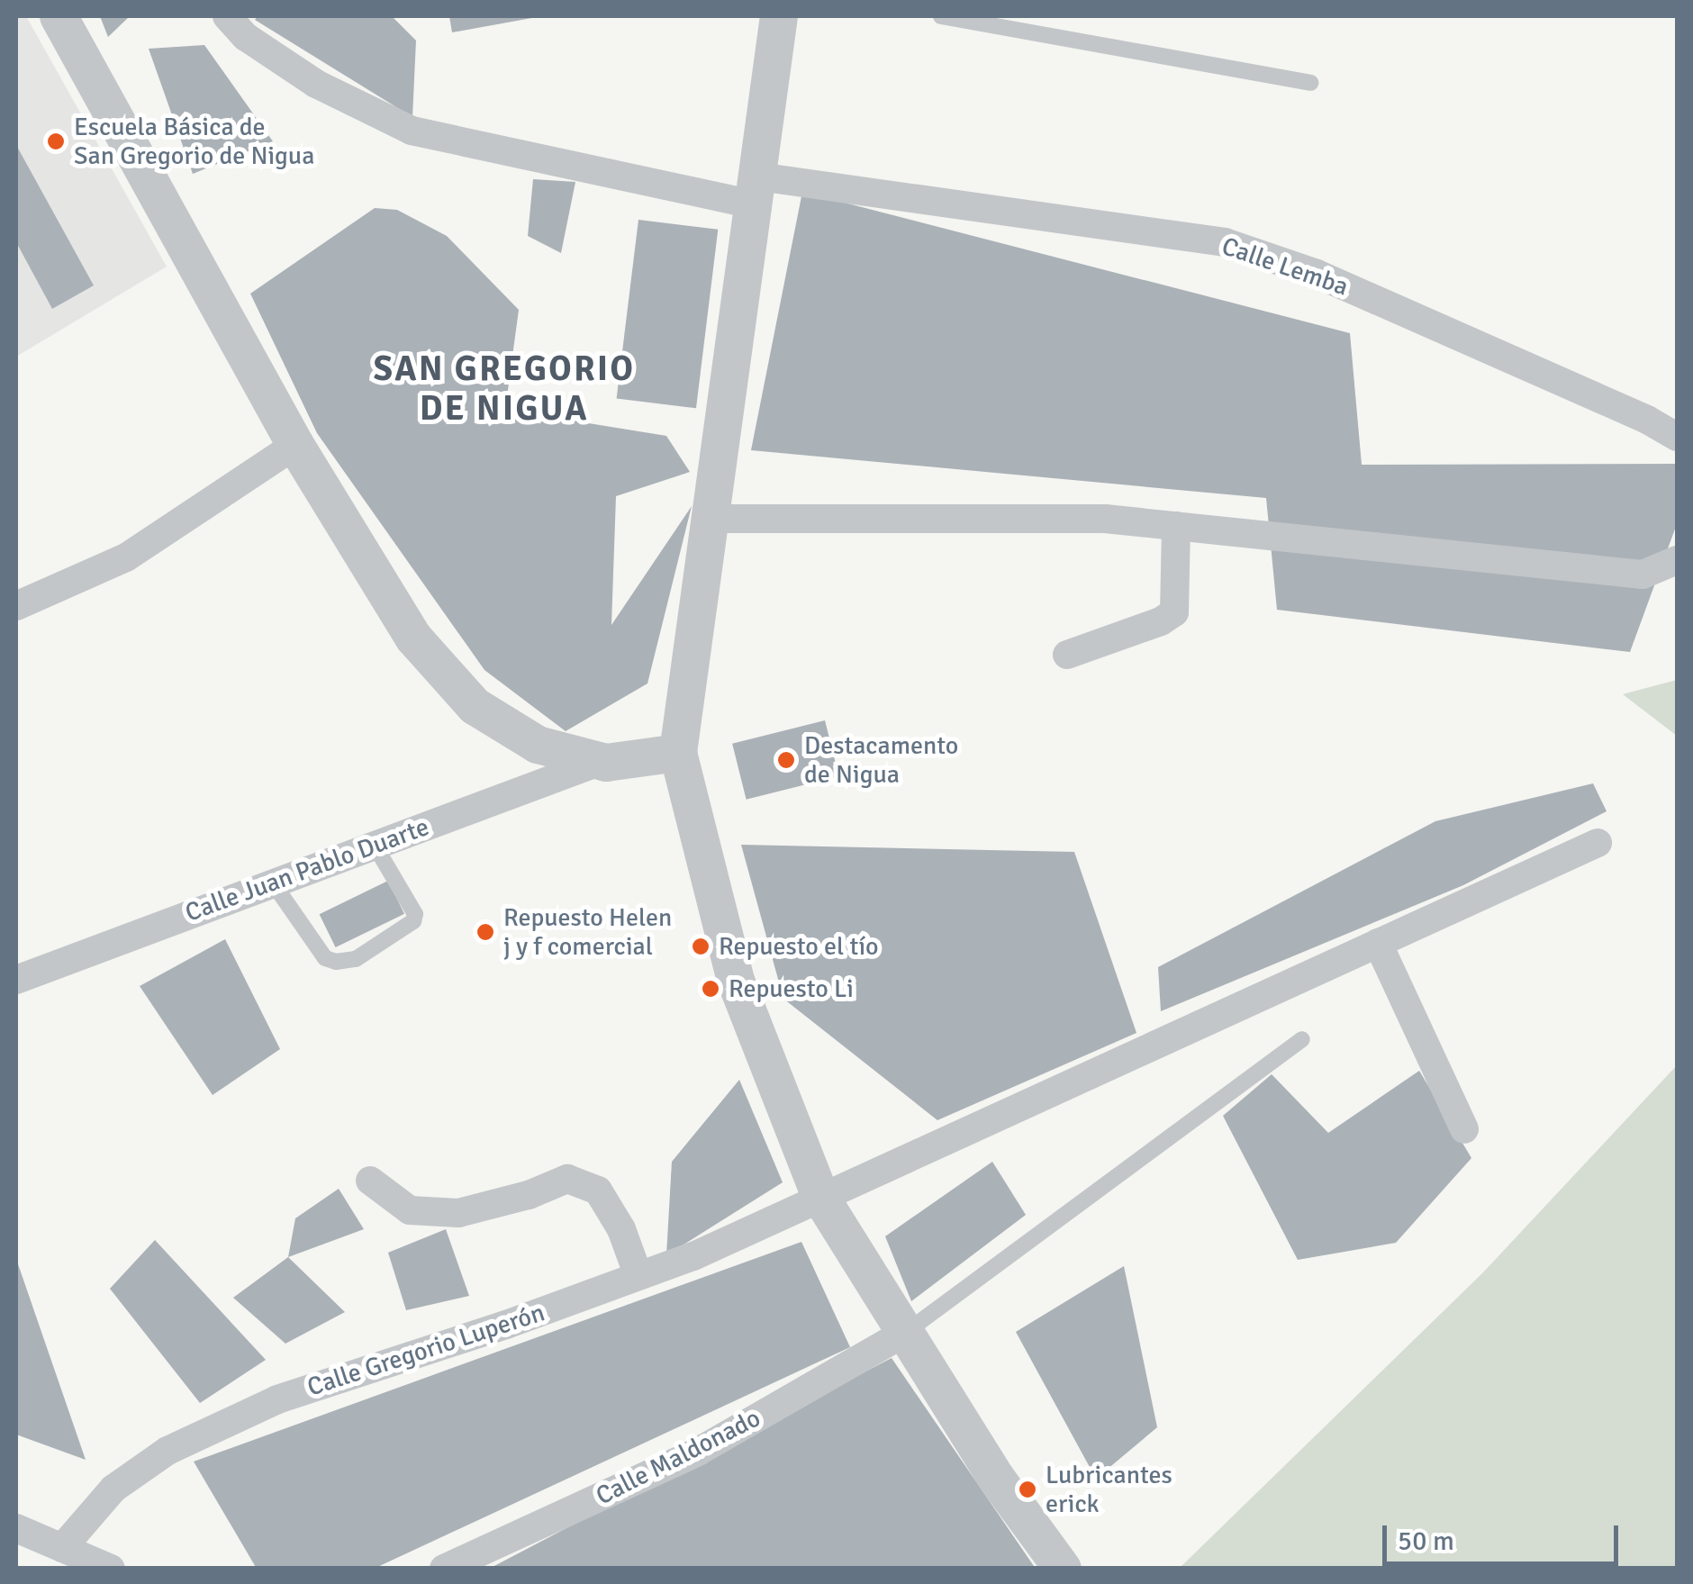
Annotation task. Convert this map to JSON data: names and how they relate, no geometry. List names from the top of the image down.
{
  "streets": {
    "street": [
      "Calle Lemba",
      "Calle Juan Pablo Duarte",
      "Calle Gregorio Luperón",
      "Calle Maldonado"
    ]
  },
  "districts": ["SAN GREGORIO DE NIGUA"],
  "places": [
    "Escuela Básica de San Gregorio de Nigua",
    "Destacamento de Nigua",
    "Repuesto Helen j y f comercial",
    "Repuesto el tío",
    "Repuesto Li",
    "Lubricantes erick"
  ],
  "scale_bar": "50 m"
}
